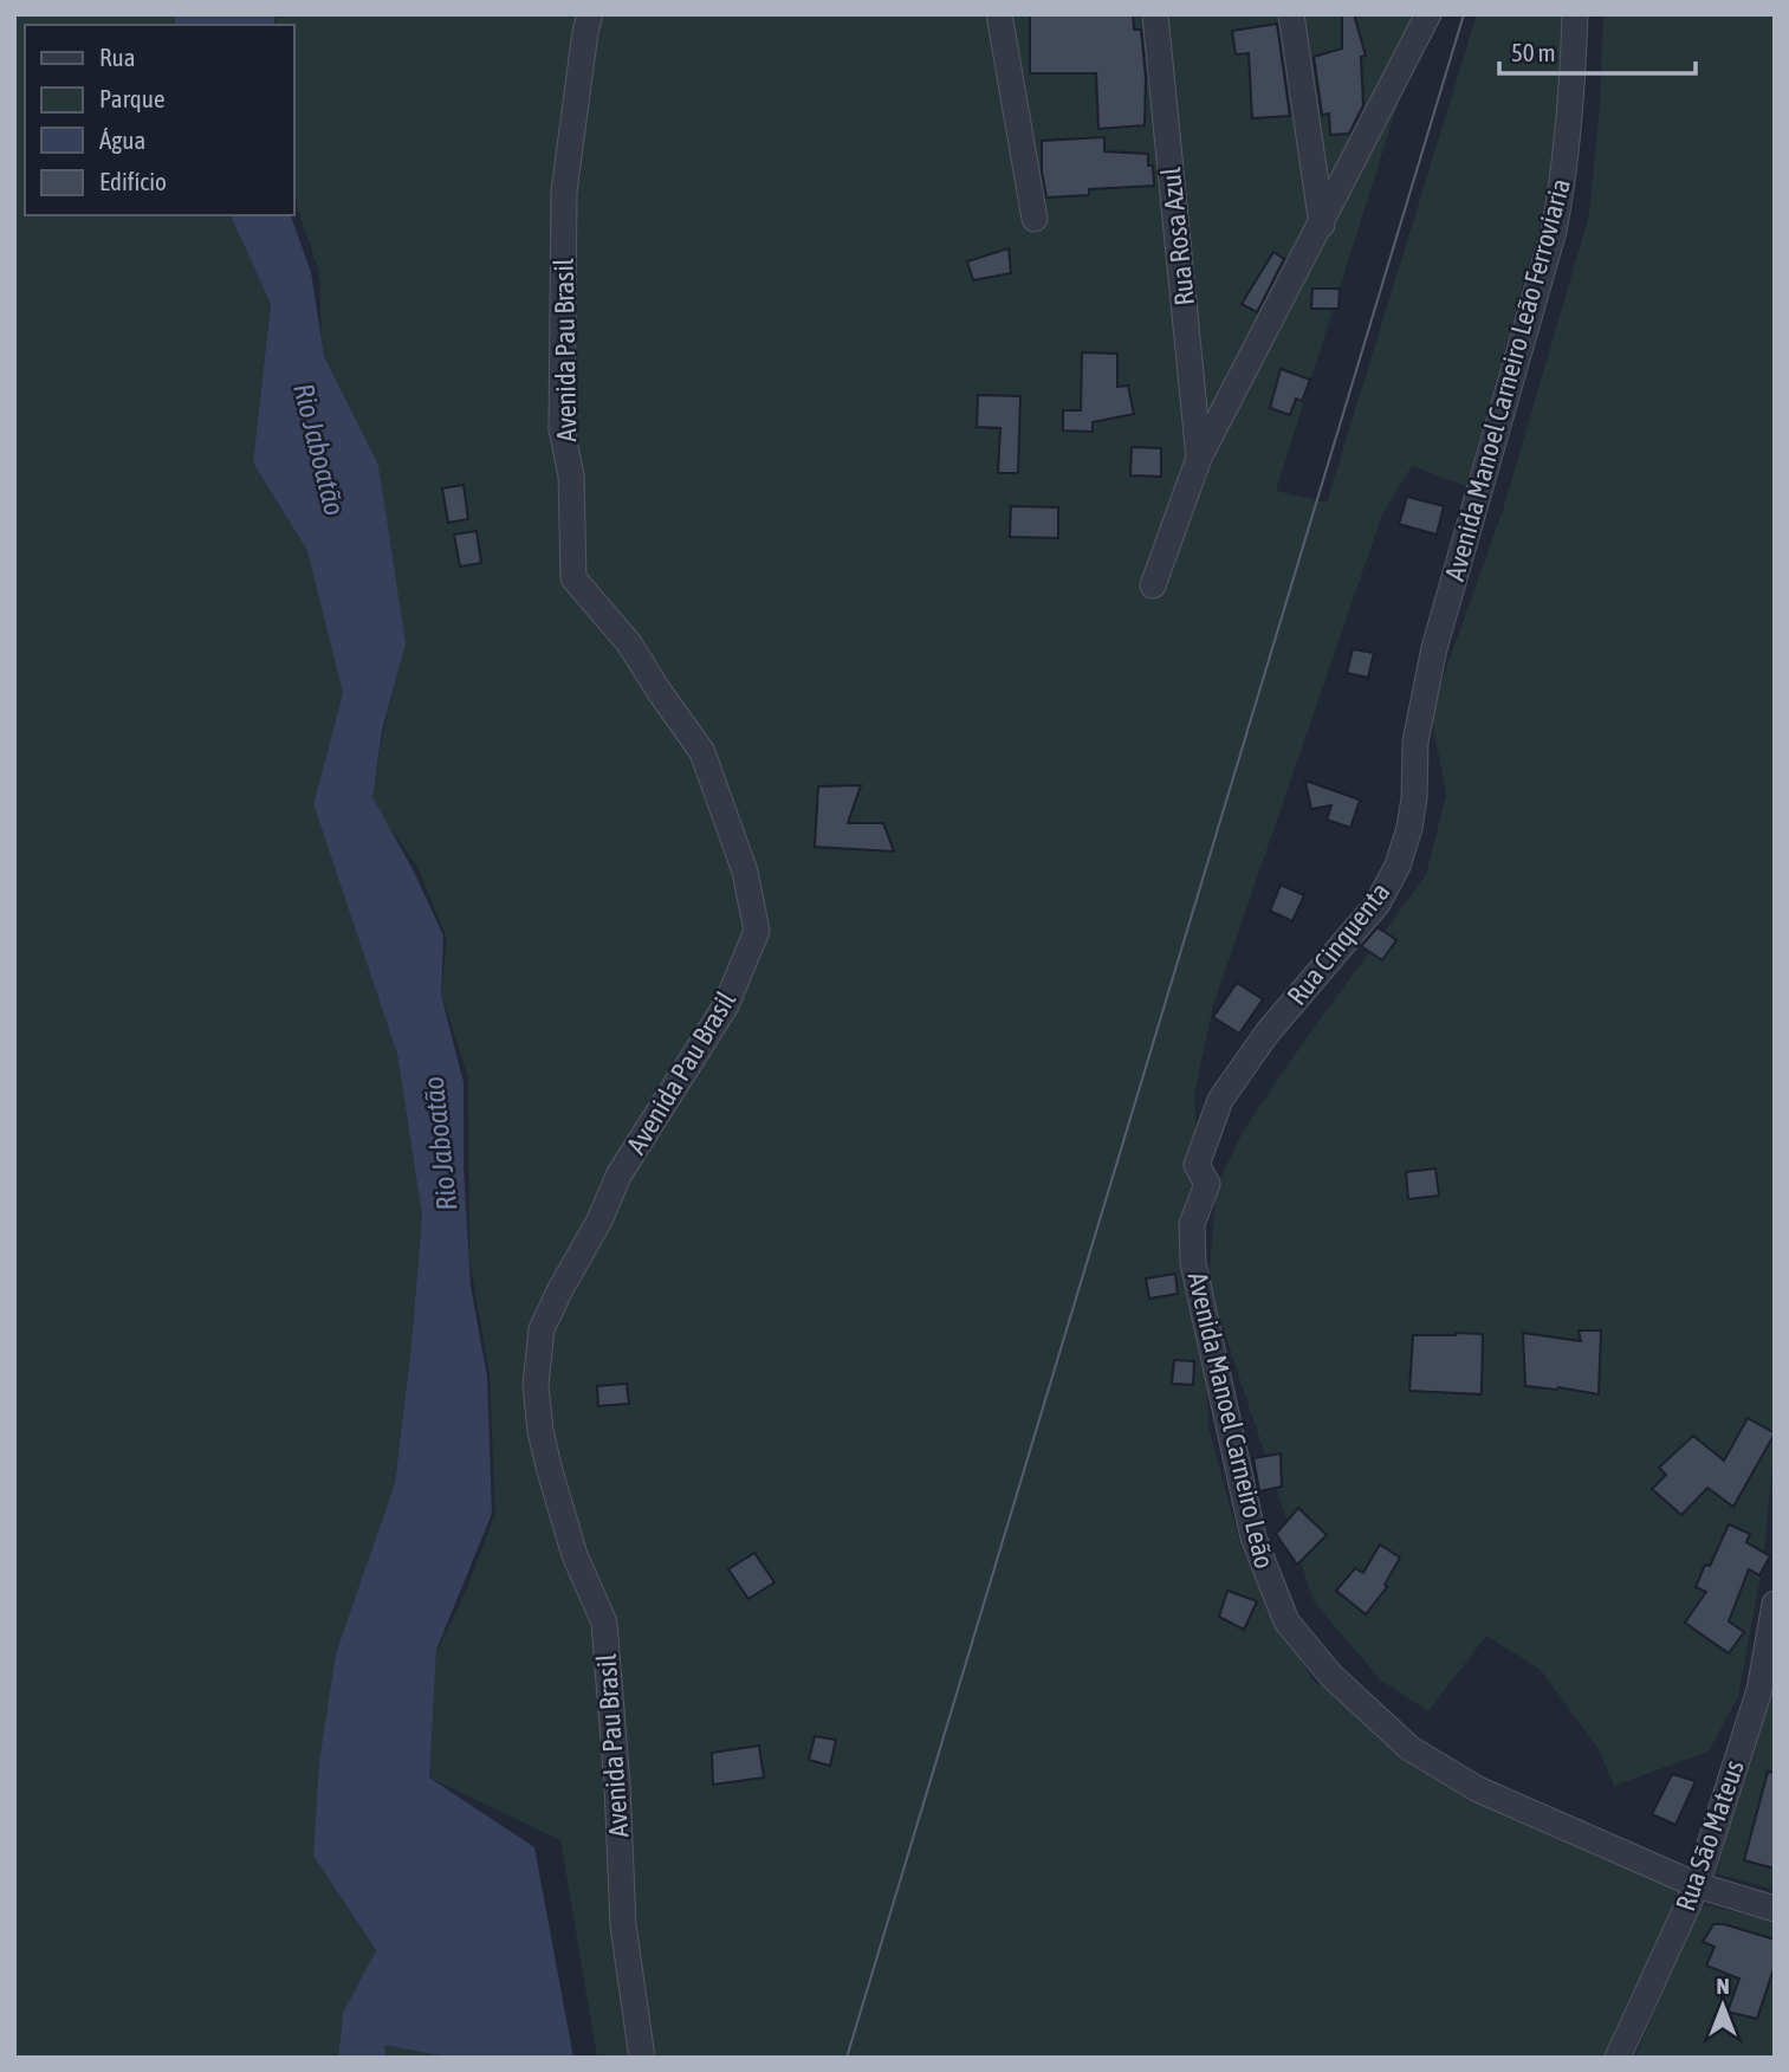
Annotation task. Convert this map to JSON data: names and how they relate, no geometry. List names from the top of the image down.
{
  "streets": {
    "street": [
      "Rua Rosa Azul",
      "Avenida Pau Brasil",
      "Avenida Manoel Carneiro Leão Ferroviaria",
      "Rua Cinquenta",
      "Avenida Manoel Carneiro Leão",
      "Rua São Mateus"
    ]
  },
  "crossings": [
    ["Avenida Manoel Carneiro Leão Ferroviaria", "Rua Cinquenta"],
    ["Rua Cinquenta", "Avenida Manoel Carneiro Leão"],
    ["Avenida Manoel Carneiro Leão", "Rua São Mateus"]
  ],
  "water": ["Rio Jaboatão"],
  "legend": [
    "Rua",
    "Parque",
    "Água",
    "Edifício"
  ],
  "scale_bar": "50 m",
  "north": "top"
}
